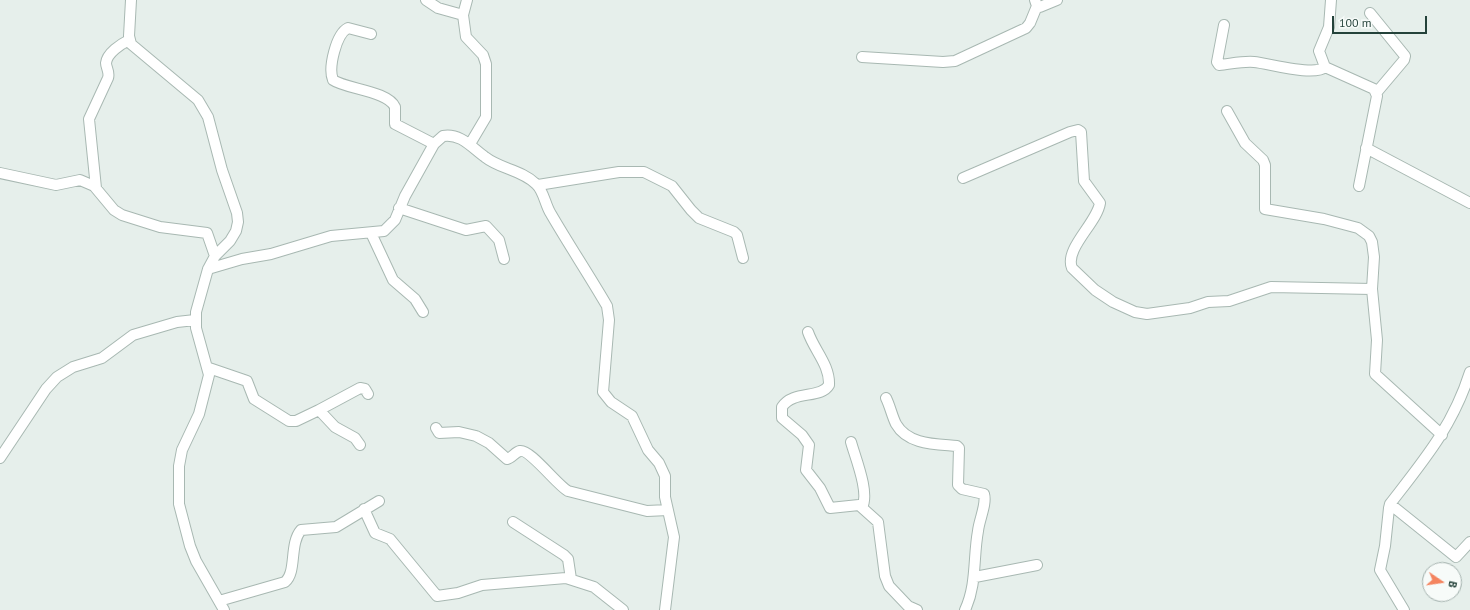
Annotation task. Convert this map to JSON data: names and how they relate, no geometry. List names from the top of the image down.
{
  "scale_bar": "100 m",
  "north": "right"
}
